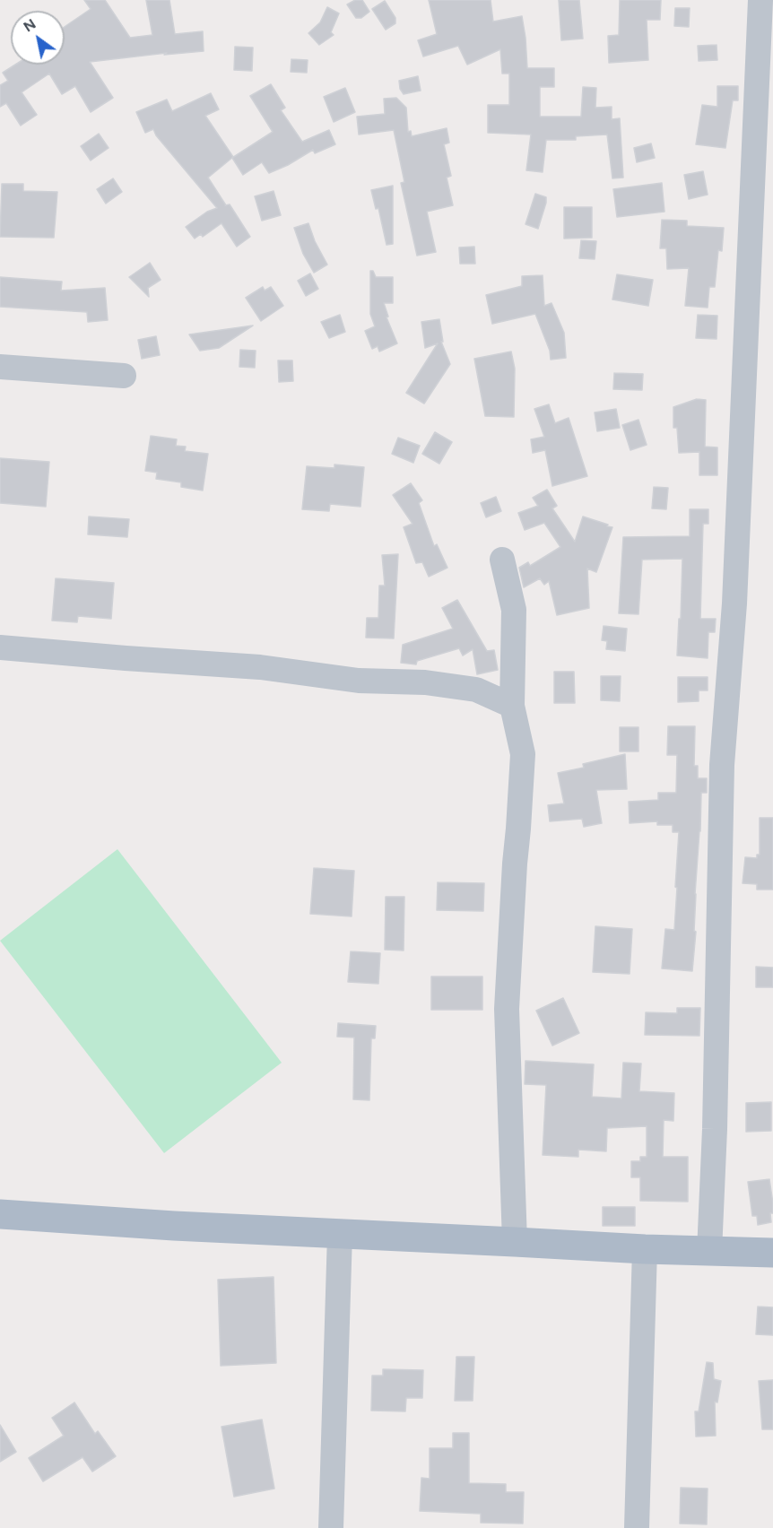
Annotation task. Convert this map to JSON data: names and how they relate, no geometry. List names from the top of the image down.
{
  "north": "top left"
}
